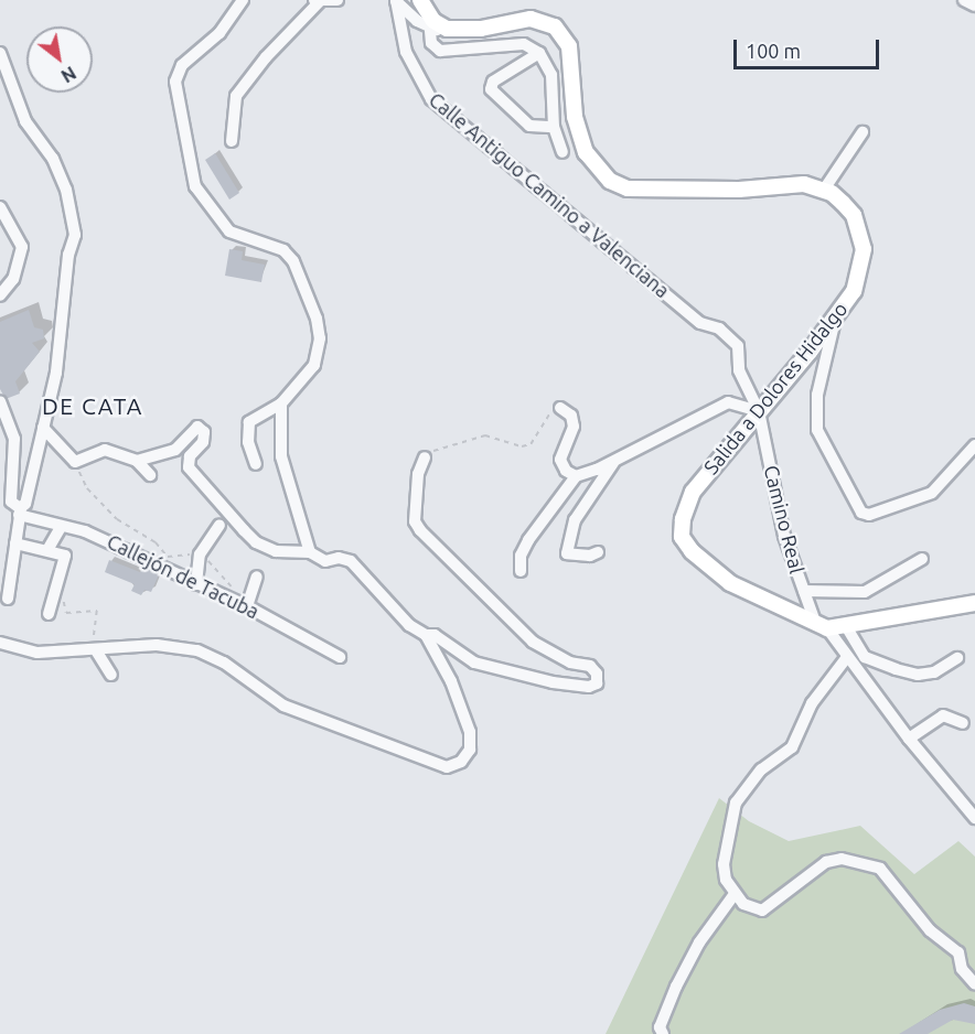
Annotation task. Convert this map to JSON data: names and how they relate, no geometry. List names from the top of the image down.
{
  "streets": {
    "main road": ["Salida a Dolores Hidalgo"],
    "street": ["Calle Antiguo Camino a Valenciana", "Camino Real", "Callejón de Tacuba"]
  },
  "crossings": [
    ["Calle Antiguo Camino a Valenciana", "Salida a Dolores Hidalgo"],
    ["Calle Antiguo Camino a Valenciana", "Camino Real"],
    ["Salida a Dolores Hidalgo", "Camino Real"]
  ],
  "districts": ["DE CATA"],
  "scale_bar": "100 m",
  "north": "bottom right"
}
